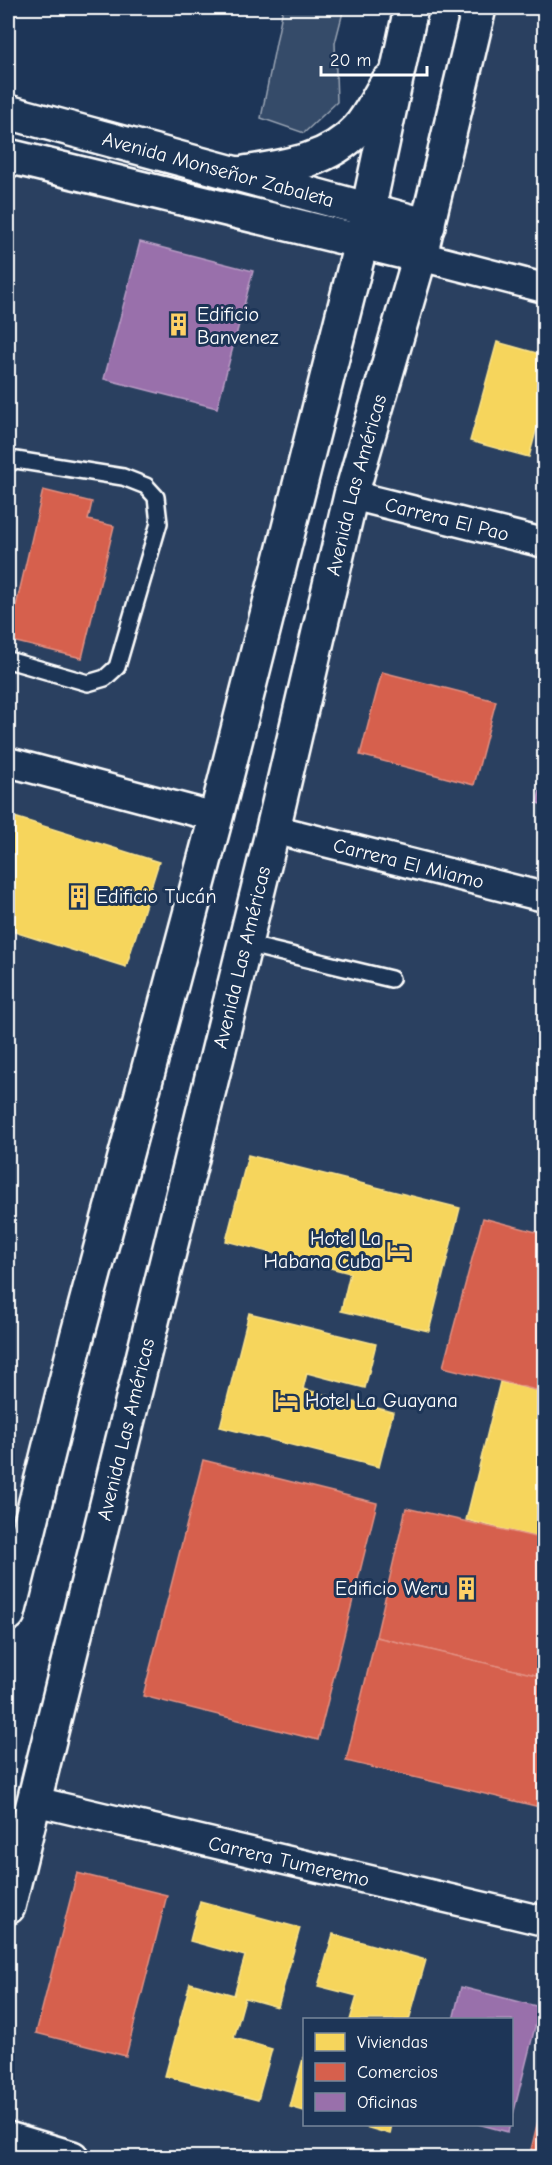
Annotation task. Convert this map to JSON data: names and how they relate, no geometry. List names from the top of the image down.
{
  "streets": {
    "main road": ["Avenida Monseñor Zabaleta", "Avenida Las Américas"],
    "street": ["Carrera El Pao", "Carrera El Miamo", "Carrera Tumeremo"]
  },
  "crossings": [
    ["Avenida Monseñor Zabaleta", "Avenida Las Américas"],
    ["Avenida Las Américas", "Carrera El Pao"],
    ["Avenida Las Américas", "Carrera El Miamo"],
    ["Avenida Las Américas", "Carrera Tumeremo"]
  ],
  "places": {
    "building": ["Edificio Banvenez", "Edificio Tucán", "Edificio Weru"],
    "hotel": ["Hotel La Habana Cuba", "Hotel La Guayana"]
  },
  "legend": ["Viviendas", "Comercios", "Oficinas"],
  "scale_bar": "20 m"
}
